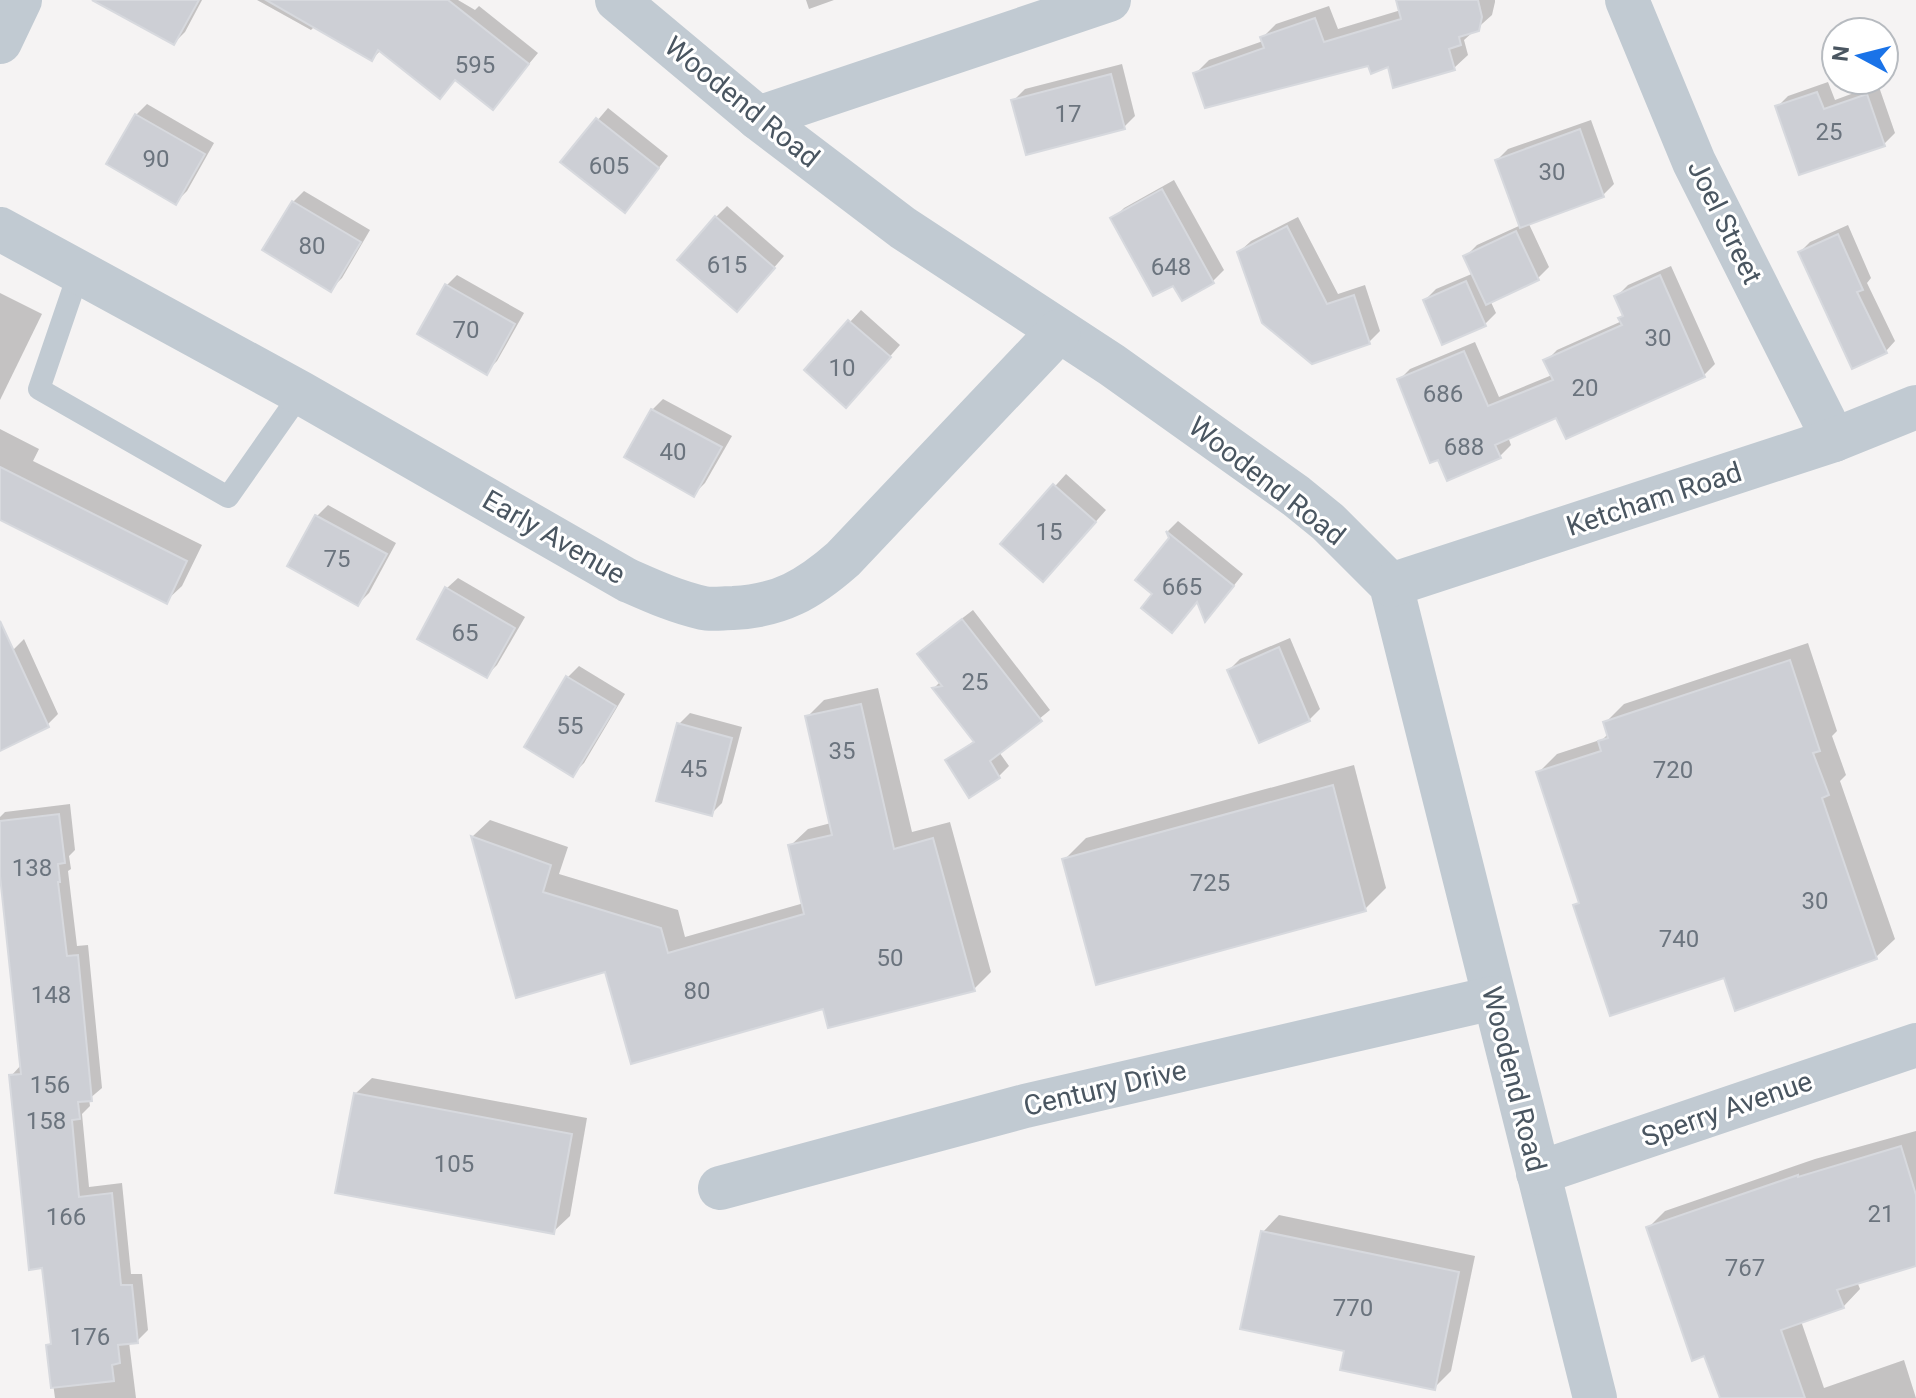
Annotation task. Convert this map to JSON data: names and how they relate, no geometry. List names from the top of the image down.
{
  "streets": {
    "street": [
      "Woodend Road",
      "Joel Street",
      "Ketcham Road",
      "Early Avenue",
      "Century Drive",
      "Sperry Avenue"
    ]
  },
  "crossings": [
    ["Woodend Road", "Ketcham Road"],
    ["Woodend Road", "Early Avenue"],
    ["Woodend Road", "Century Drive"],
    ["Woodend Road", "Sperry Avenue"],
    ["Joel Street", "Ketcham Road"]
  ],
  "house_numbers": [
    "595",
    "17",
    "25",
    "90",
    "605",
    "30",
    "80",
    "615",
    "648",
    "70",
    "30",
    "10",
    "20",
    "686",
    "688",
    "40",
    "15",
    "75",
    "665",
    "65",
    "25",
    "55",
    "35",
    "45",
    "720",
    "138",
    "725",
    "30",
    "740",
    "50",
    "80",
    "148",
    "156",
    "158",
    "105",
    "21",
    "166",
    "767",
    "770",
    "176"
  ],
  "north": "left"
}
